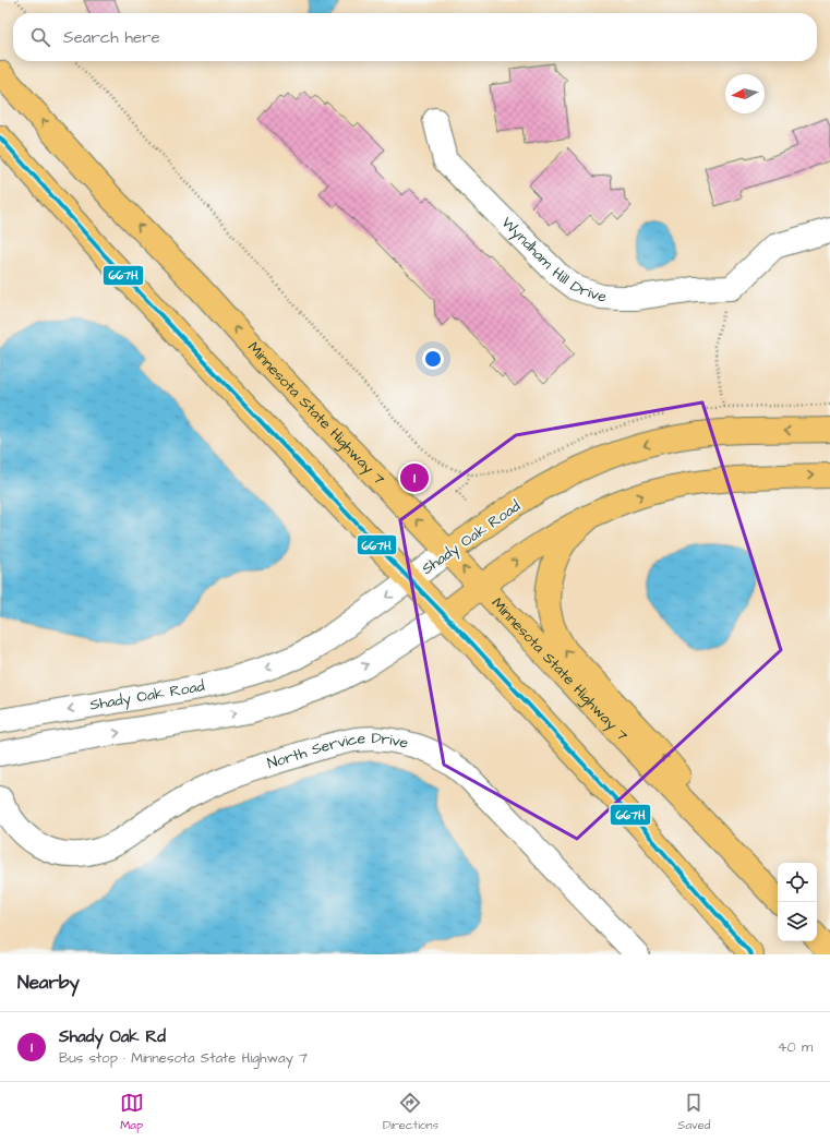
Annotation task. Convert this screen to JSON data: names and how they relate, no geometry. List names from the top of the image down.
{
  "streets": {
    "main road": ["Minnesota State Highway 7", "Shady Oak Road"],
    "street": ["Wyndham Hill Drive", "North Service Drive"]
  },
  "crossings": [
    ["Minnesota State Highway 7", "Shady Oak Road"]
  ],
  "lines": ["transit line 667H"],
  "north": "left",
  "page": {
    "search": "Search here",
    "pins": "1",
    "heading": "Nearby",
    "list": [
      {
        "mark": "1",
        "name": "Shady Oak Rd",
        "note": "Bus stop · Minnesota State Highway 7",
        "value": "40 m"
      }
    ],
    "nav": ["Map", "Directions", "Saved"]
  }
}
